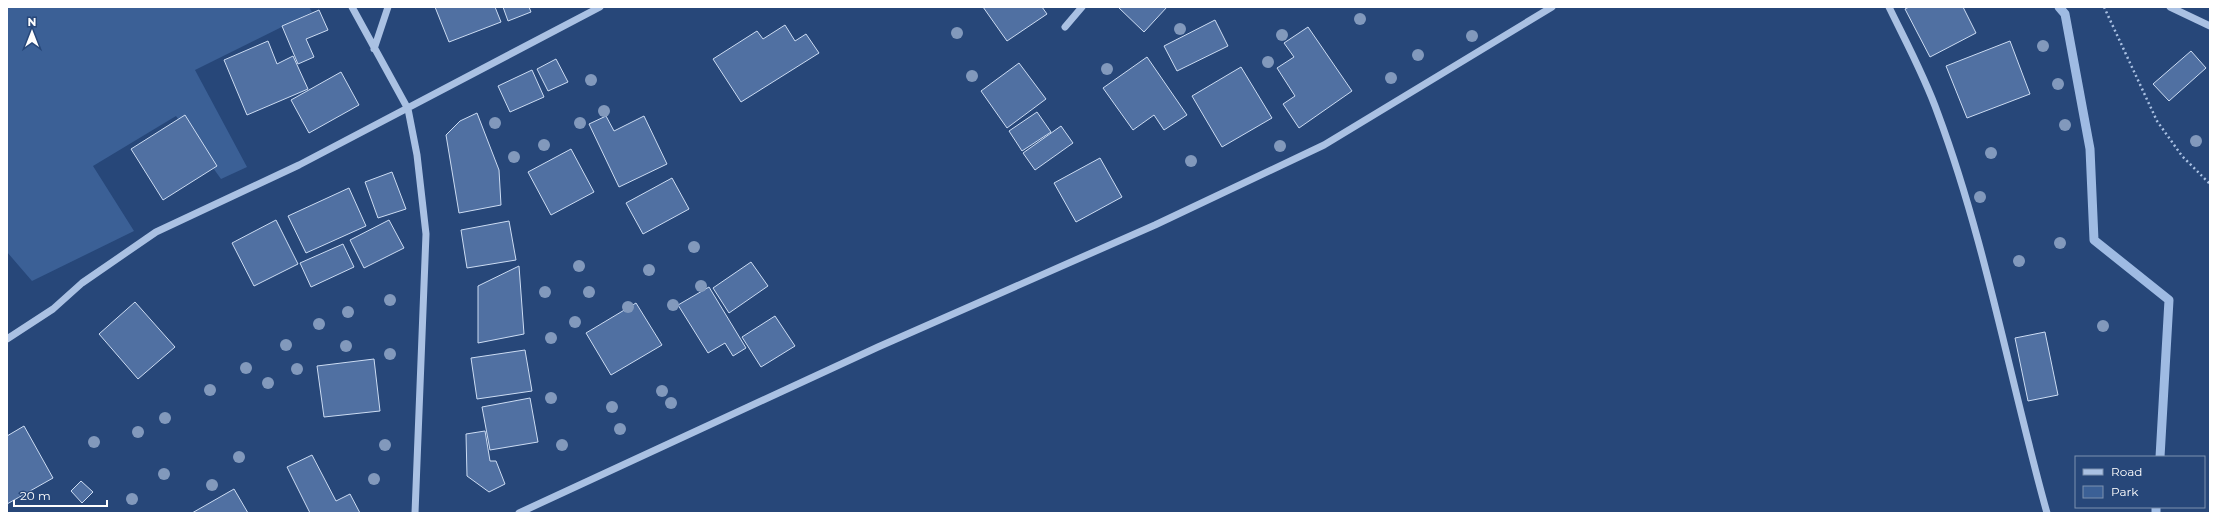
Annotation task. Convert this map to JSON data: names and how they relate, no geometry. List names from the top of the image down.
{
  "legend": ["Road", "Park"],
  "scale_bar": "20 m",
  "north": "top"
}
